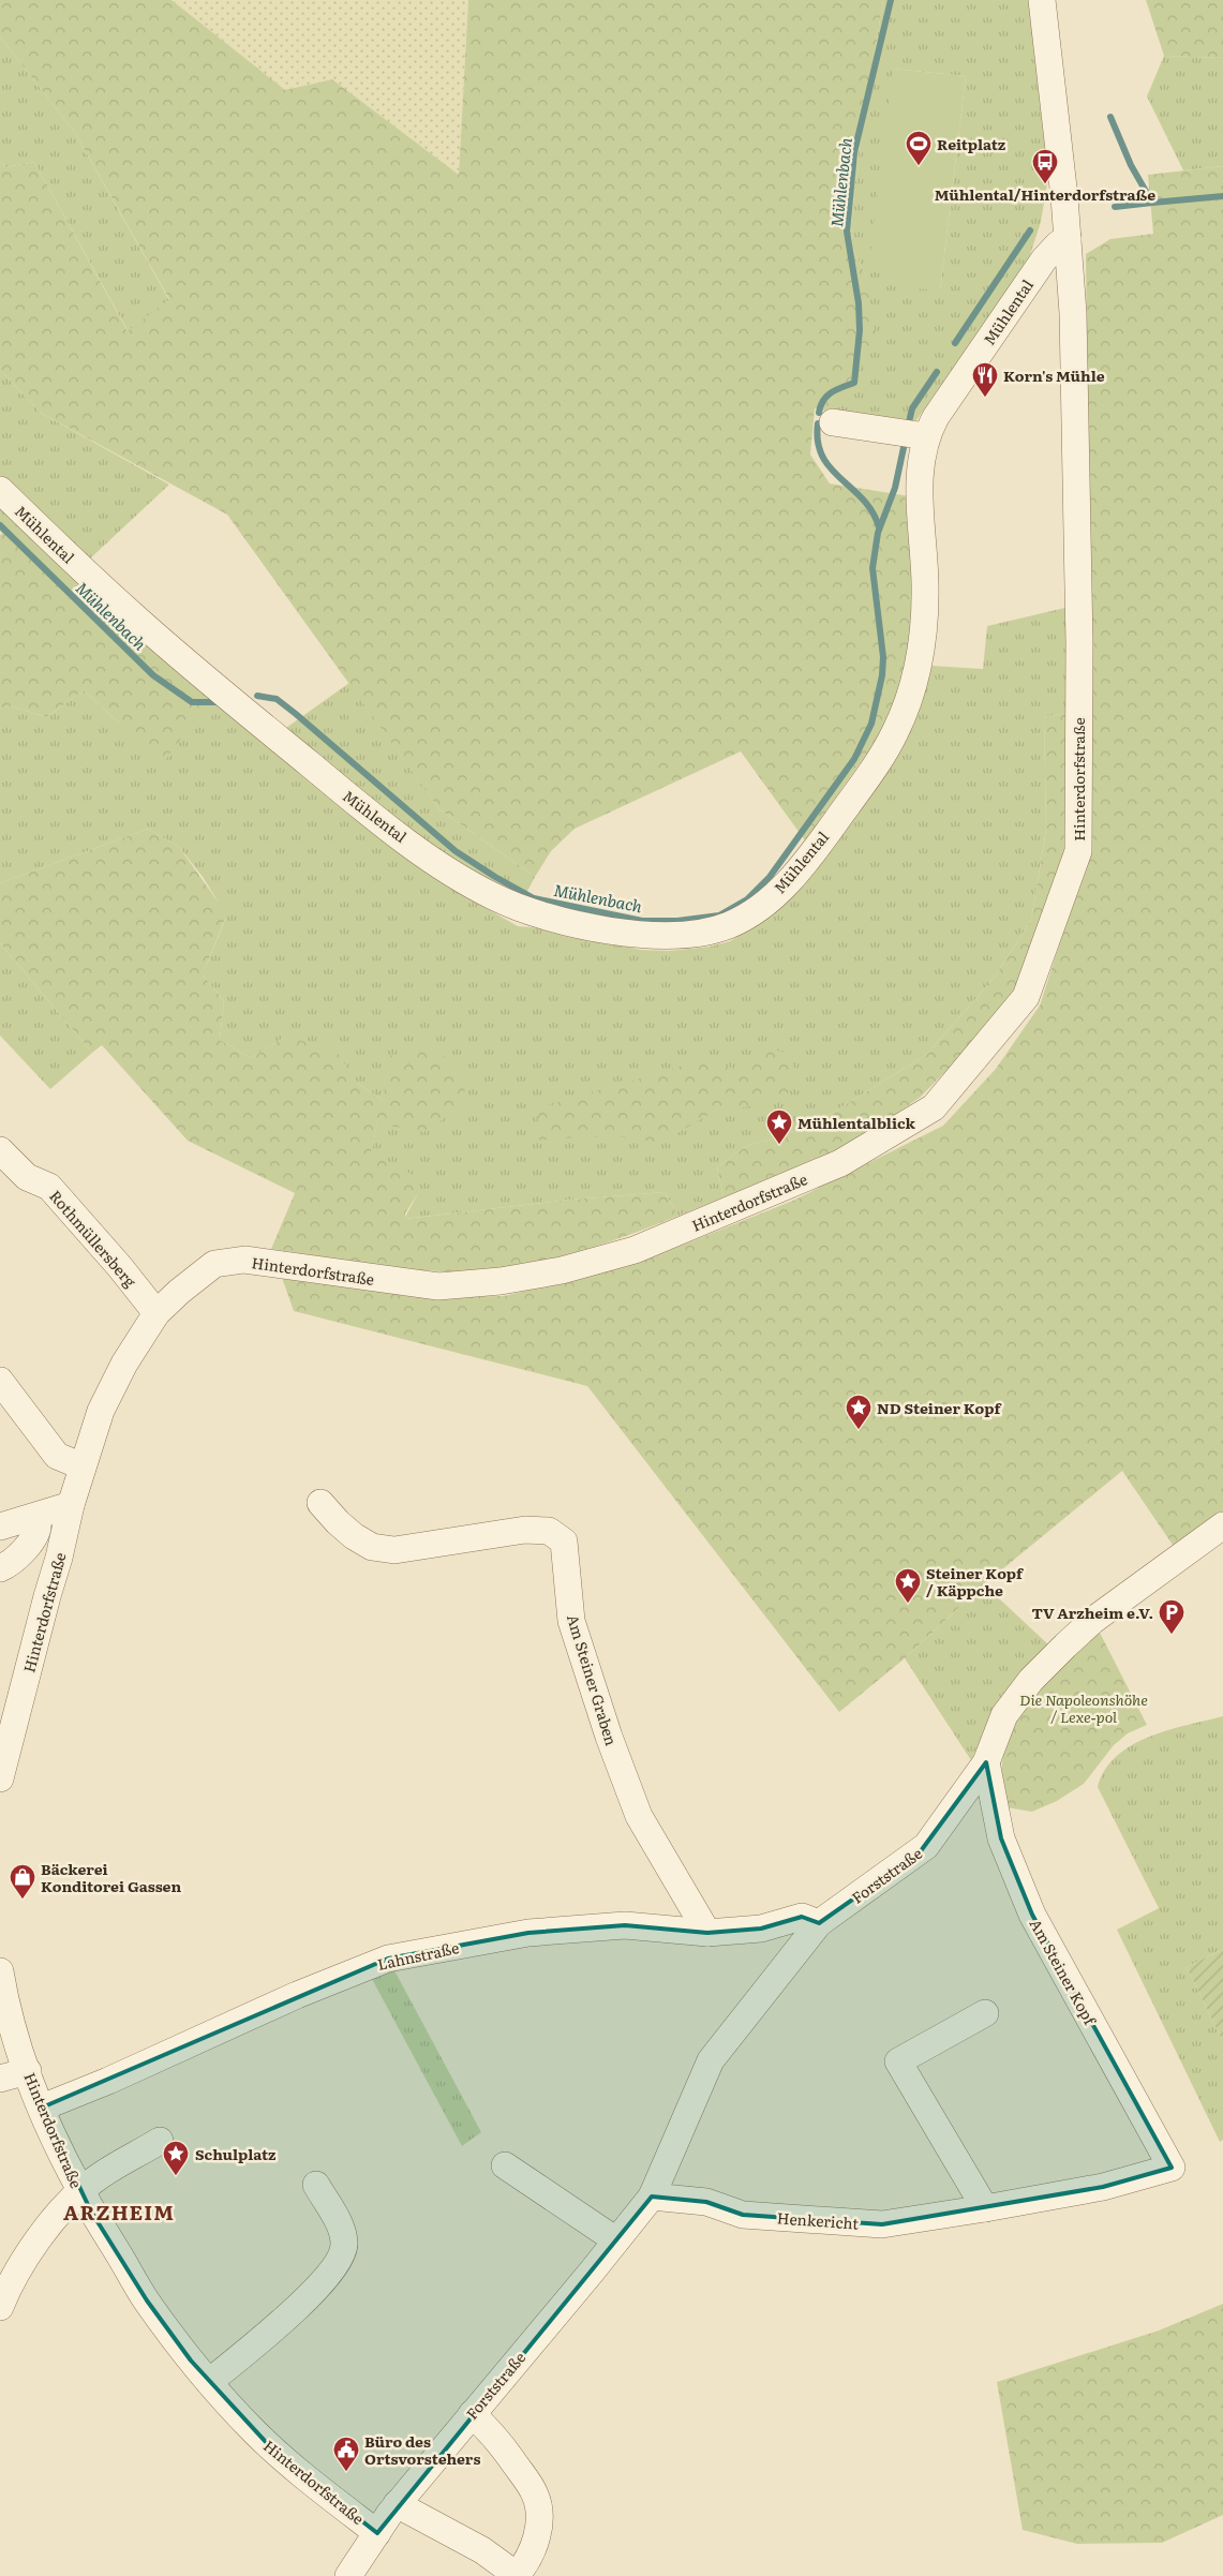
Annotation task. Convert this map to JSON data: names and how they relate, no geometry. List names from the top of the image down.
{
  "streets": {
    "street": [
      "Mühlental",
      "Hinterdorfstraße",
      "Rothmüllersberg",
      "Am Steiner Graben",
      "Forststraße",
      "Lahnstraße",
      "Am Steiner Kopf",
      "Henkericht"
    ]
  },
  "crossings": [
    ["Mühlental", "Hinterdorfstraße"],
    ["Hinterdorfstraße", "Rothmüllersberg"],
    ["Hinterdorfstraße", "Forststraße"],
    ["Hinterdorfstraße", "Lahnstraße"],
    ["Am Steiner Graben", "Lahnstraße"],
    ["Forststraße", "Lahnstraße"],
    ["Forststraße", "Am Steiner Kopf"],
    ["Forststraße", "Henkericht"],
    ["Am Steiner Kopf", "Henkericht"]
  ],
  "districts": ["ARZHEIM"],
  "water": ["Mühlenbach"],
  "parks": ["Die Napoleonshöhe / Lexe-pol"],
  "places": {
    "sports": ["Reitplatz"],
    "bus stop": ["Mühlental/Hinterdorfstraße"],
    "restaurant": ["Korn's Mühle"],
    "place": [
      "Mühlentalblick",
      "ND Steiner Kopf",
      "Steiner Kopf / Käppche",
      "Schulplatz"
    ],
    "parking": ["TV Arzheim e.V."],
    "shop": ["Bäckerei Konditorei Gassen"],
    "public building": ["Büro des Ortsvorstehers"]
  }
}
